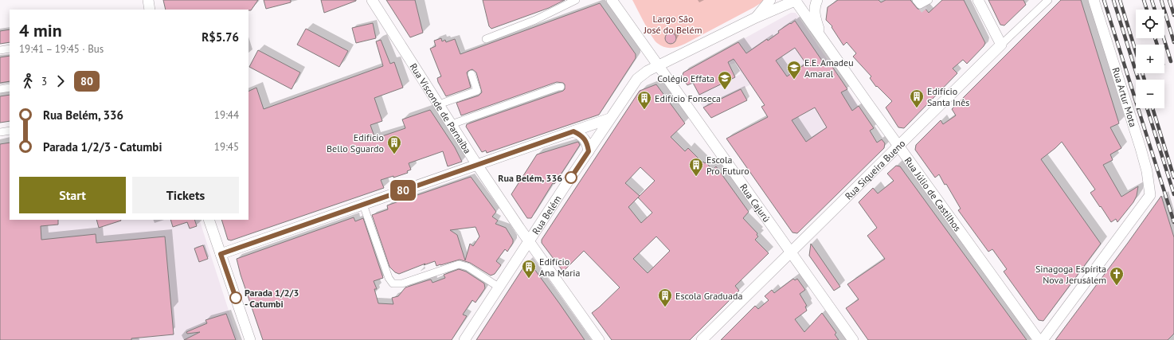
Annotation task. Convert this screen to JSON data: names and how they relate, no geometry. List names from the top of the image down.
{
  "streets": {
    "street": [
      "Rua Artur Mota",
      "Rua Visconde de Parnaíba",
      "Rua Siqueira Bueno",
      "Rua Júlio de Castilhos",
      "Rua Cajurú",
      "Rua Belém"
    ]
  },
  "crossings": [
    ["Rua Visconde de Parnaíba", "Rua Belém"],
    ["Rua Siqueira Bueno", "Rua Júlio de Castilhos"],
    ["Rua Siqueira Bueno", "Rua Cajurú"],
    ["Rua Cajurú", "Rua Belém"]
  ],
  "parks": ["Largo São José do Belém"],
  "places": {
    "school or university": ["E.E. Amadeu Amaral", "Colégio Effata"],
    "building": [
      "Edifício Santa Inês",
      "Edifício Fonseca",
      "Edifício Bello Sguardo",
      "Escola Pro Futuro",
      "Edifício Ana Maria",
      "Escola Graduada"
    ],
    "other": ["Rua Belém, 336", "Parada 1/2/3 - Catumbi"],
    "church": ["Sinagoga Espírita Nova Jerusálem"]
  },
  "lines": ["bus line 80"],
  "page": {
    "on_map": "80",
    "map_buttons": ["+", "−"],
    "heading": ["4 min", "19:41 – 19:45 · Bus", "R$5.76"],
    "legs": ["3", "80"],
    "list": [
      {
        "name": "Rua Belém, 336",
        "value": "19:44"
      },
      {
        "name": "Parada 1/2/3 - Catumbi",
        "value": "19:45"
      }
    ],
    "buttons": ["Start", "Tickets"]
  }
}
